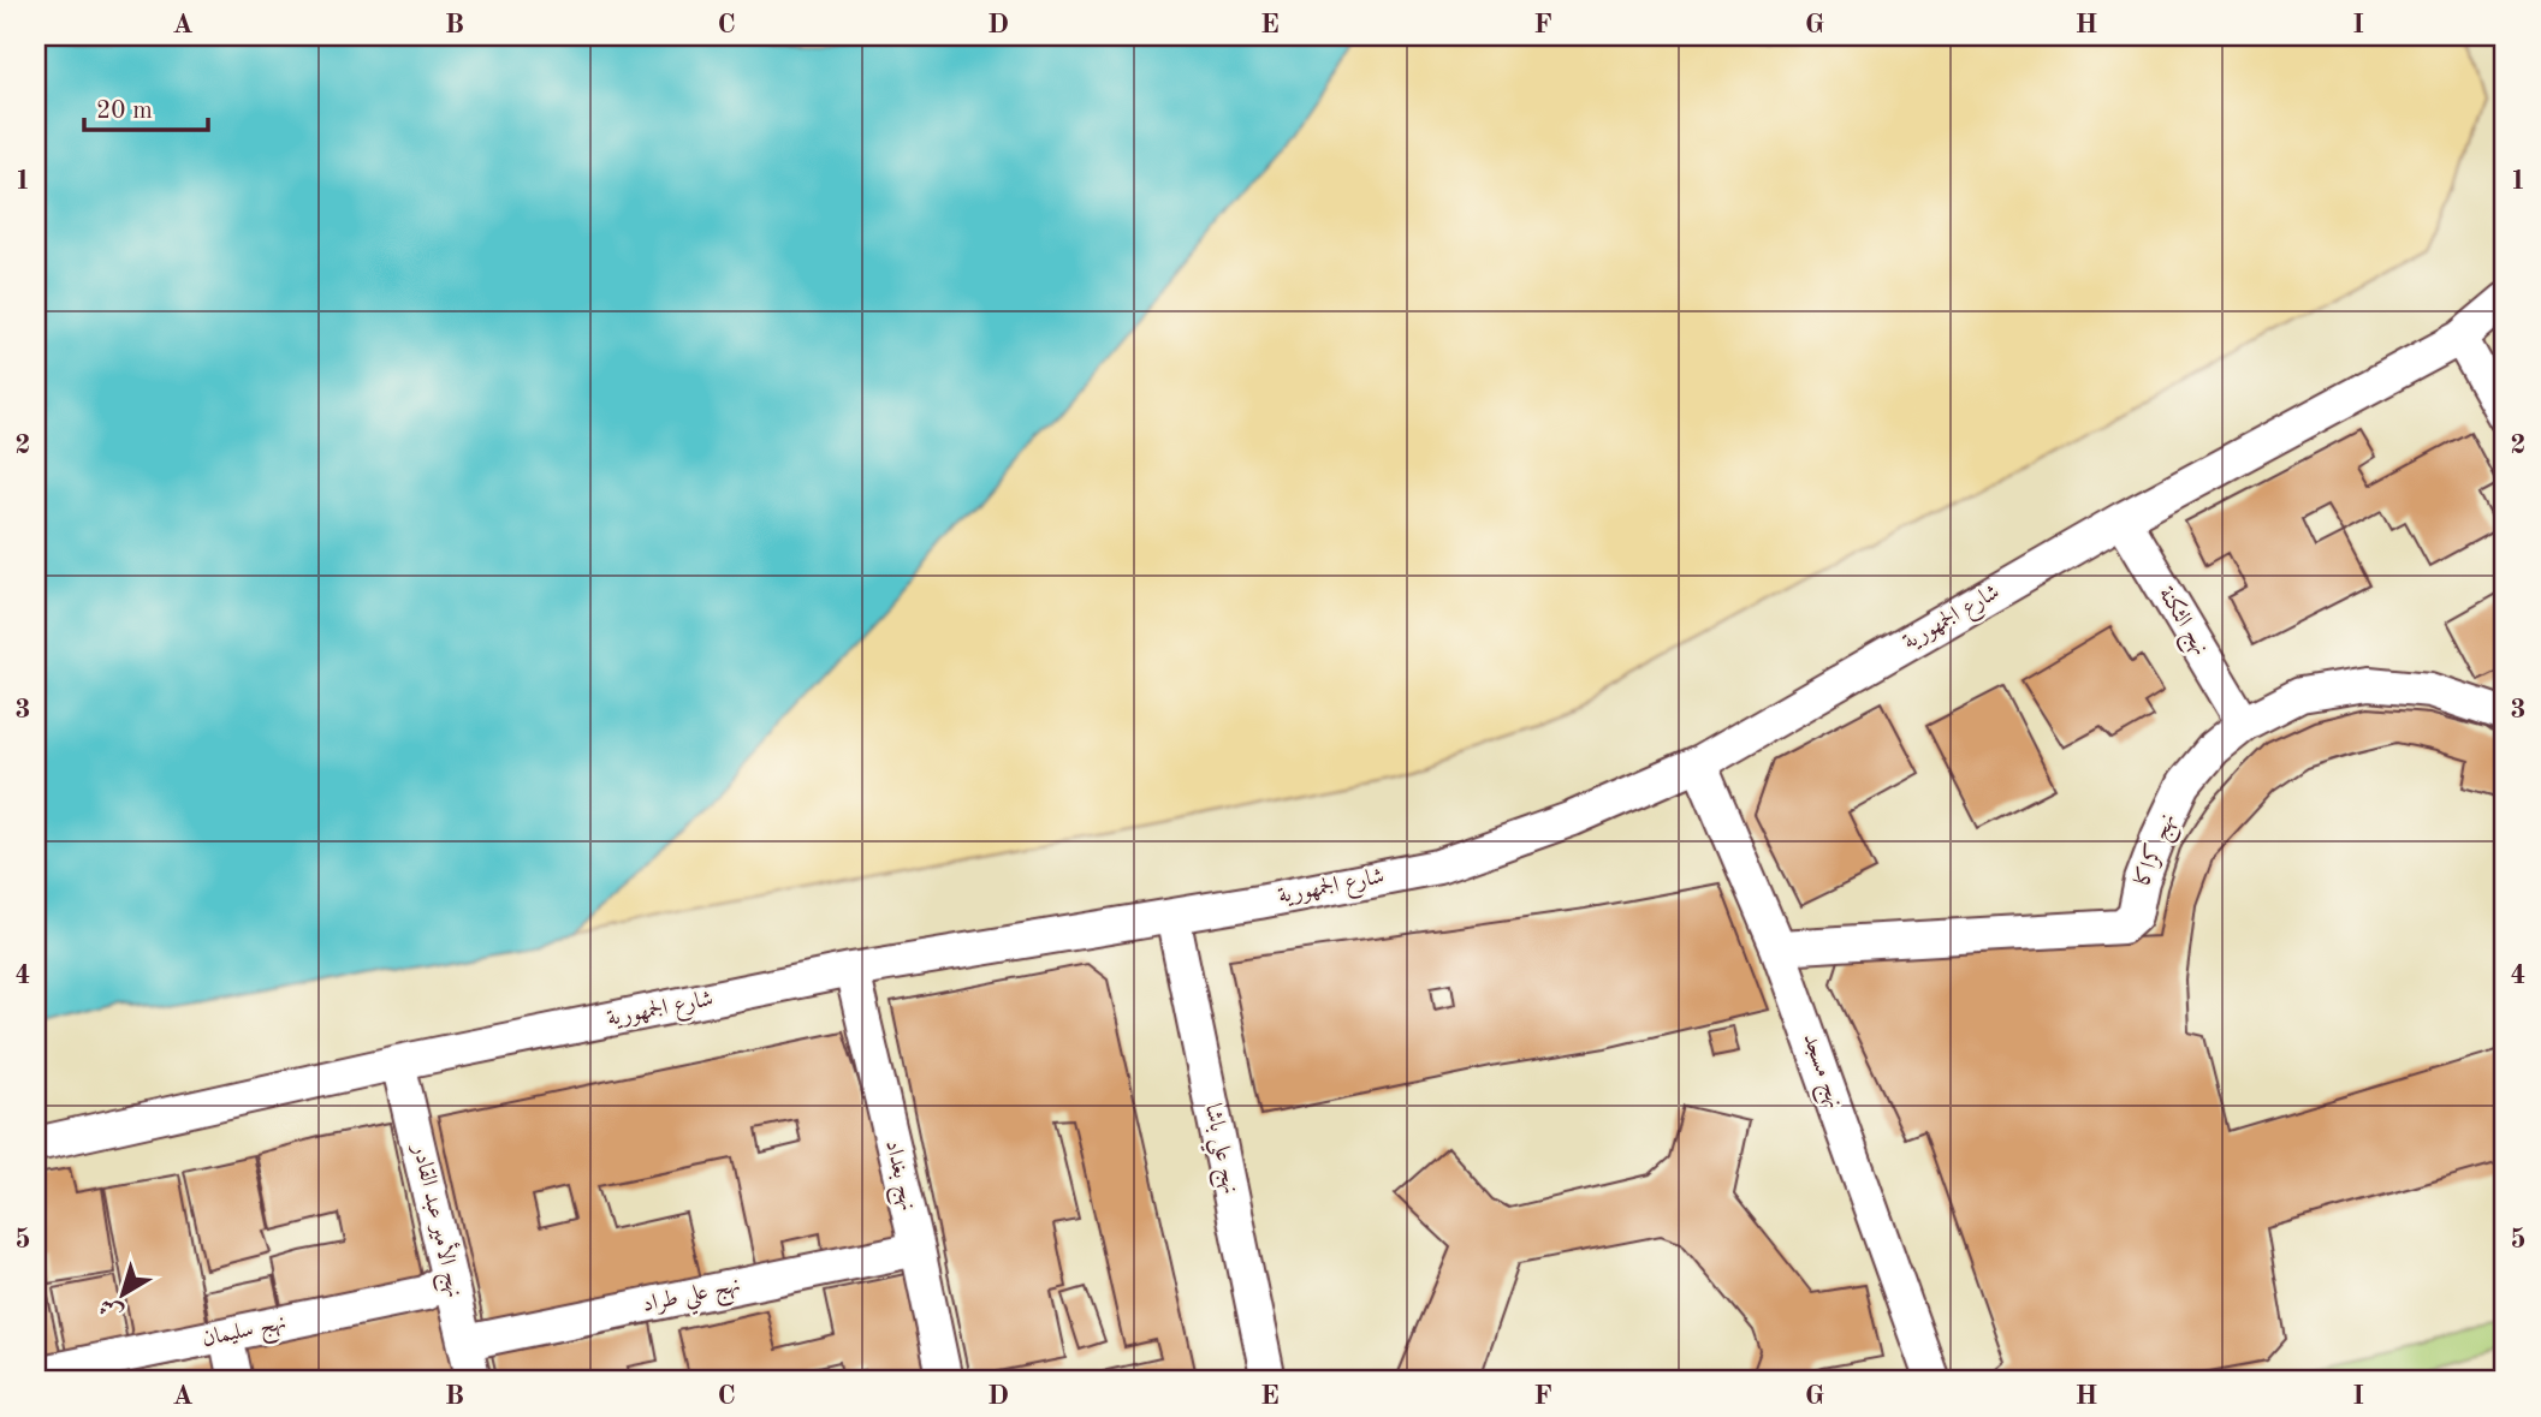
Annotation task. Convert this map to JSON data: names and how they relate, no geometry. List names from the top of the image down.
{
  "streets": {
    "street": [
      "شارع الجمهورية",
      "نهج الثكنة",
      "نهج كراكا",
      "نهج مسجد",
      "نهج علي باشا",
      "نهج بغداد",
      "نهج الأمير عبد القادر",
      "نهج علي طراد",
      "نهج سليمان"
    ]
  },
  "crossings": [
    ["شارع الجمهورية", "نهج الثكنة"],
    ["شارع الجمهورية", "نهج مسجد"],
    ["شارع الجمهورية", "نهج علي باشا"],
    ["شارع الجمهورية", "نهج بغداد"],
    ["شارع الجمهورية", "نهج الأمير عبد القادر"],
    ["نهج الثكنة", "نهج كراكا"],
    ["نهج كراكا", "نهج مسجد"],
    ["نهج بغداد", "نهج علي طراد"],
    ["نهج الأمير عبد القادر", "نهج علي طراد"],
    ["نهج الأمير عبد القادر", "نهج سليمان"]
  ],
  "scale_bar": "20 m",
  "north": "bottom left",
  "grid": {
    "columns": [
      "A",
      "B",
      "C",
      "D",
      "E",
      "F",
      "G",
      "H",
      "I"
    ],
    "rows": [
      "1",
      "2",
      "3",
      "4",
      "5"
    ]
  }
}
